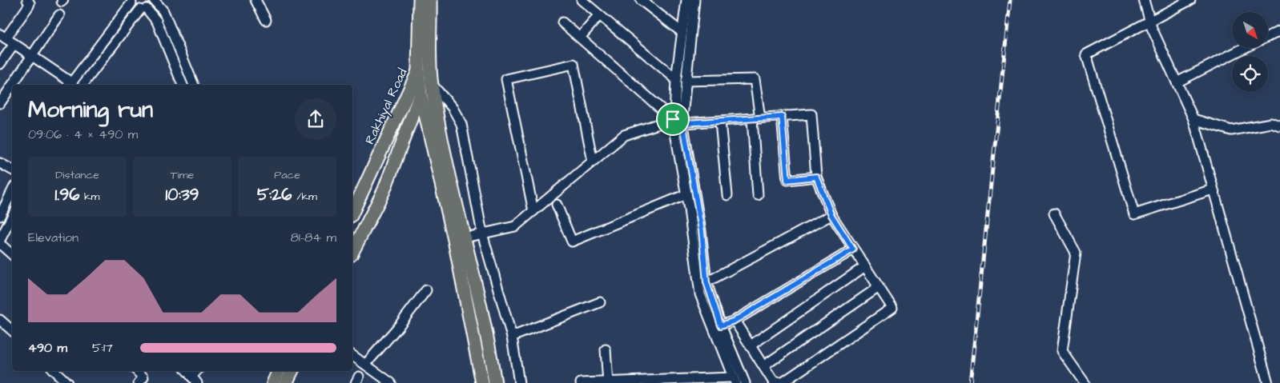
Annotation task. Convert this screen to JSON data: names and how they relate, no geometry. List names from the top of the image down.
{
  "streets": {
    "main road": ["Rakhiyal Road"]
  },
  "north": "bottom right",
  "page": {
    "heading": ["Morning run", "09:06 · 4 × 490 m"],
    "stats": [
      ["Distance", "1.96 km"],
      ["Time", "10:39"],
      ["Pace", "5:26 /km"]
    ],
    "chart": ["Elevation", "81–84 m"],
    "list": [
      {
        "name": "490 m",
        "note": "5:17"
      }
    ]
  }
}
